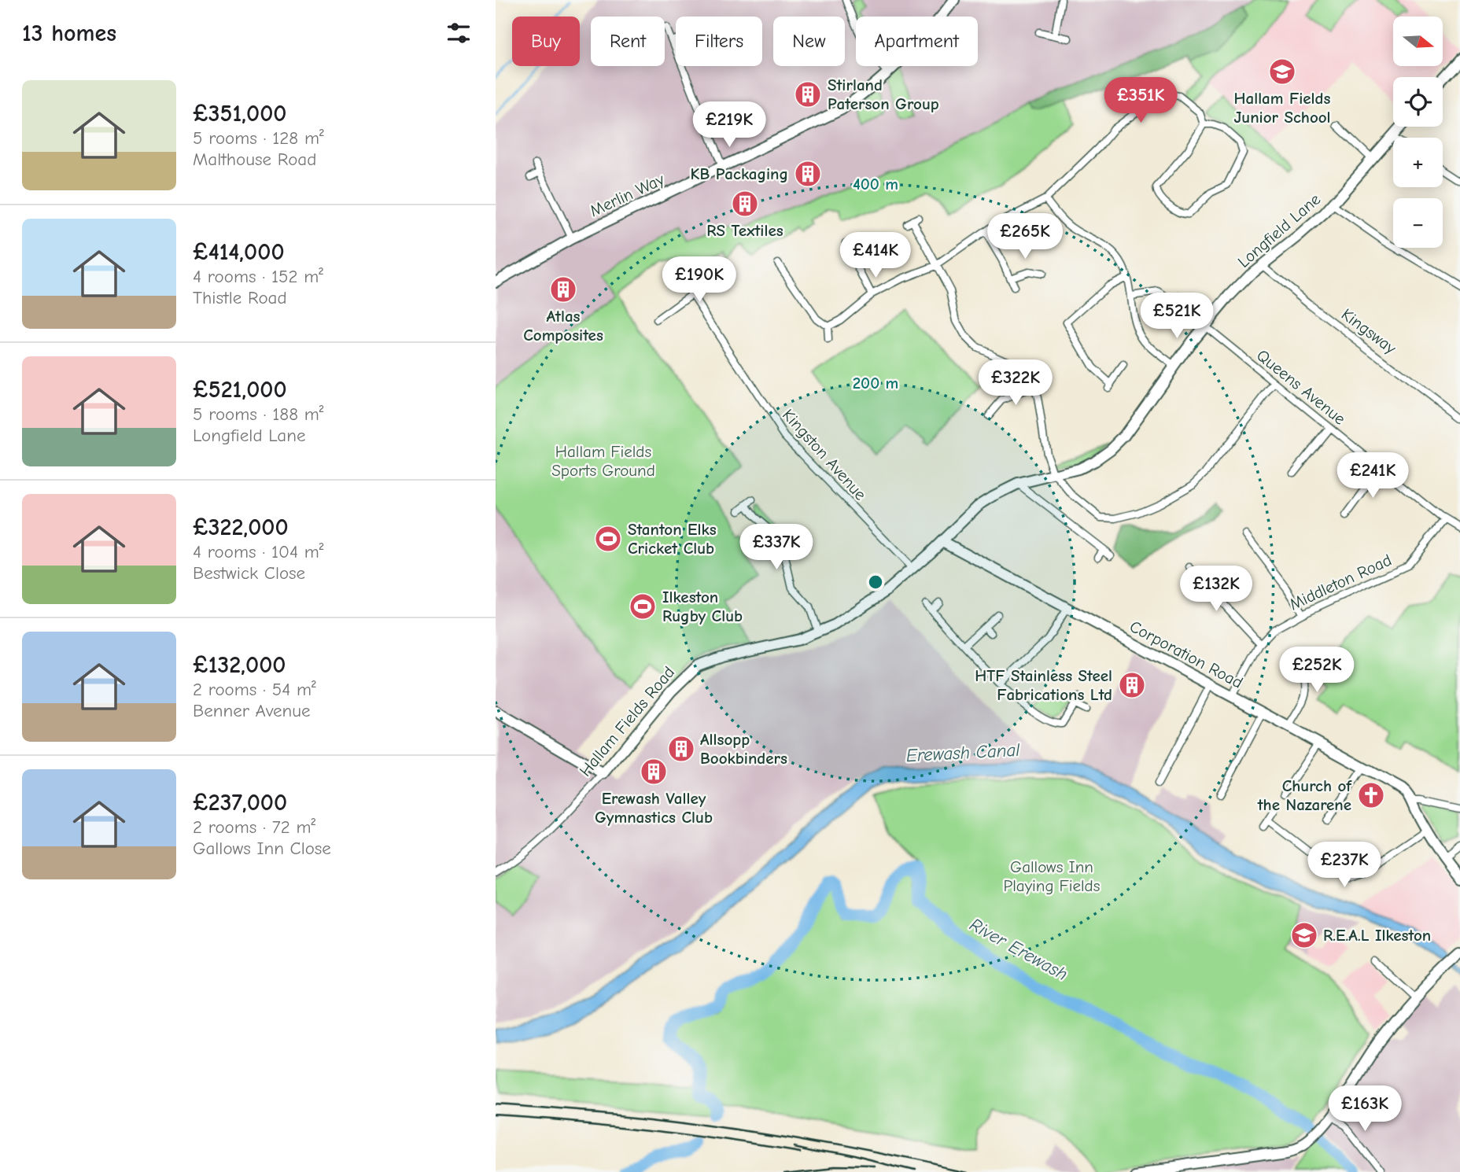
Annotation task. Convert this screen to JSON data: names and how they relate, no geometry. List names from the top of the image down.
{
  "streets": {
    "street": [
      "Merlin Way",
      "Longfield Lane",
      "Kingsway",
      "Queens Avenue",
      "Kingston Avenue",
      "Middleton Road",
      "Corporation Road",
      "Hallam Fields Road"
    ]
  },
  "crossings": [
    ["Longfield Lane", "Kingsway"],
    ["Longfield Lane", "Queens Avenue"],
    ["Longfield Lane", "Corporation Road"],
    ["Longfield Lane", "Hallam Fields Road"],
    ["Queens Avenue", "Middleton Road"],
    ["Kingston Avenue", "Hallam Fields Road"],
    ["Middleton Road", "Corporation Road"],
    ["Corporation Road", "Hallam Fields Road"]
  ],
  "water": ["Erewash Canal", "River Erewash"],
  "parks": ["Hallam Fields Sports Ground", "Gallows Inn Playing Fields"],
  "places": {
    "school or university": ["Hallam Fields Junior School", "R.E.A.L Ilkeston"],
    "building": [
      "Stirland Paterson Group",
      "KB Packaging",
      "RS Textiles",
      "Atlas Composites",
      "HTF Stainless Steel Fabrications Ltd",
      "Allsopp Bookbinders",
      "Erewash Valley Gymnastics Club"
    ],
    "sports": ["Stanton Elks Cricket Club", "Ilkeston Rugby Club"],
    "church": ["Church of the Nazarene"]
  },
  "north": "right",
  "page": {
    "heading": "13 homes",
    "map_buttons": ["+", "−"],
    "chip": [
      "Buy",
      "Rent",
      "Filters",
      "New",
      "Apartment"
    ],
    "list": [
      {
        "name": "£351,000",
        "note": "5 rooms · 128 m² · Malthouse Road"
      },
      {
        "name": "£414,000",
        "note": "4 rooms · 152 m² · Thistle Road"
      },
      {
        "name": "£521,000",
        "note": "5 rooms · 188 m² · Longfield Lane"
      },
      {
        "name": "£322,000",
        "note": "4 rooms · 104 m² · Bestwick Close"
      },
      {
        "name": "£132,000",
        "note": "2 rooms · 54 m² · Benner Avenue"
      },
      {
        "name": "£237,000",
        "note": "2 rooms · 72 m² · Gallows Inn Close"
      }
    ],
    "price": [
      "£351K",
      "£219K",
      "£265K",
      "£414K",
      "£190K",
      "£521K",
      "£322K",
      "£241K",
      "£337K",
      "£132K",
      "£252K",
      "£237K",
      "£163K"
    ]
  },
  "rings": ["400 m", "200 m"]
}
